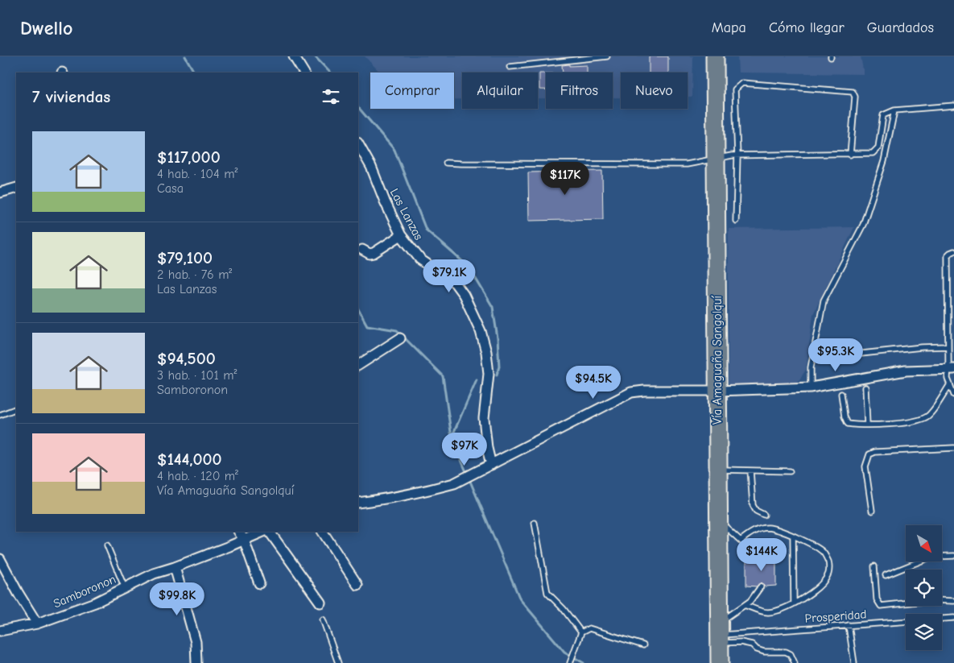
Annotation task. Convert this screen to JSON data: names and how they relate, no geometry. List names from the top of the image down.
{
  "streets": {
    "highway": ["Vía Amaguaña Sangolquí"],
    "street": ["Las Lanzas", "Samboronon"],
    "lane": ["Prosperidad"]
  },
  "crossings": [
    ["Vía Amaguaña Sangolquí", "Prosperidad"]
  ],
  "north": "bottom right",
  "page": {
    "header": "Dwello",
    "nav": ["Mapa", "Cómo llegar", "Guardados"],
    "chip": [
      "Comprar",
      "Alquilar",
      "Filtros",
      "Nuevo"
    ],
    "heading": "7 viviendas",
    "list": [
      {
        "name": "$117,000",
        "note": "4 hab. · 104 m² · Casa"
      },
      {
        "name": "$79,100",
        "note": "2 hab. · 76 m² · Las Lanzas"
      },
      {
        "name": "$94,500",
        "note": "3 hab. · 101 m² · Samboronon"
      },
      {
        "name": "$144,000",
        "note": "4 hab. · 120 m² · Vía Amaguaña Sangolquí"
      }
    ],
    "price": [
      "$117K",
      "$79.1K",
      "$95.3K",
      "$94.5K",
      "$97K",
      "$144K",
      "$99.8K"
    ]
  }
}
